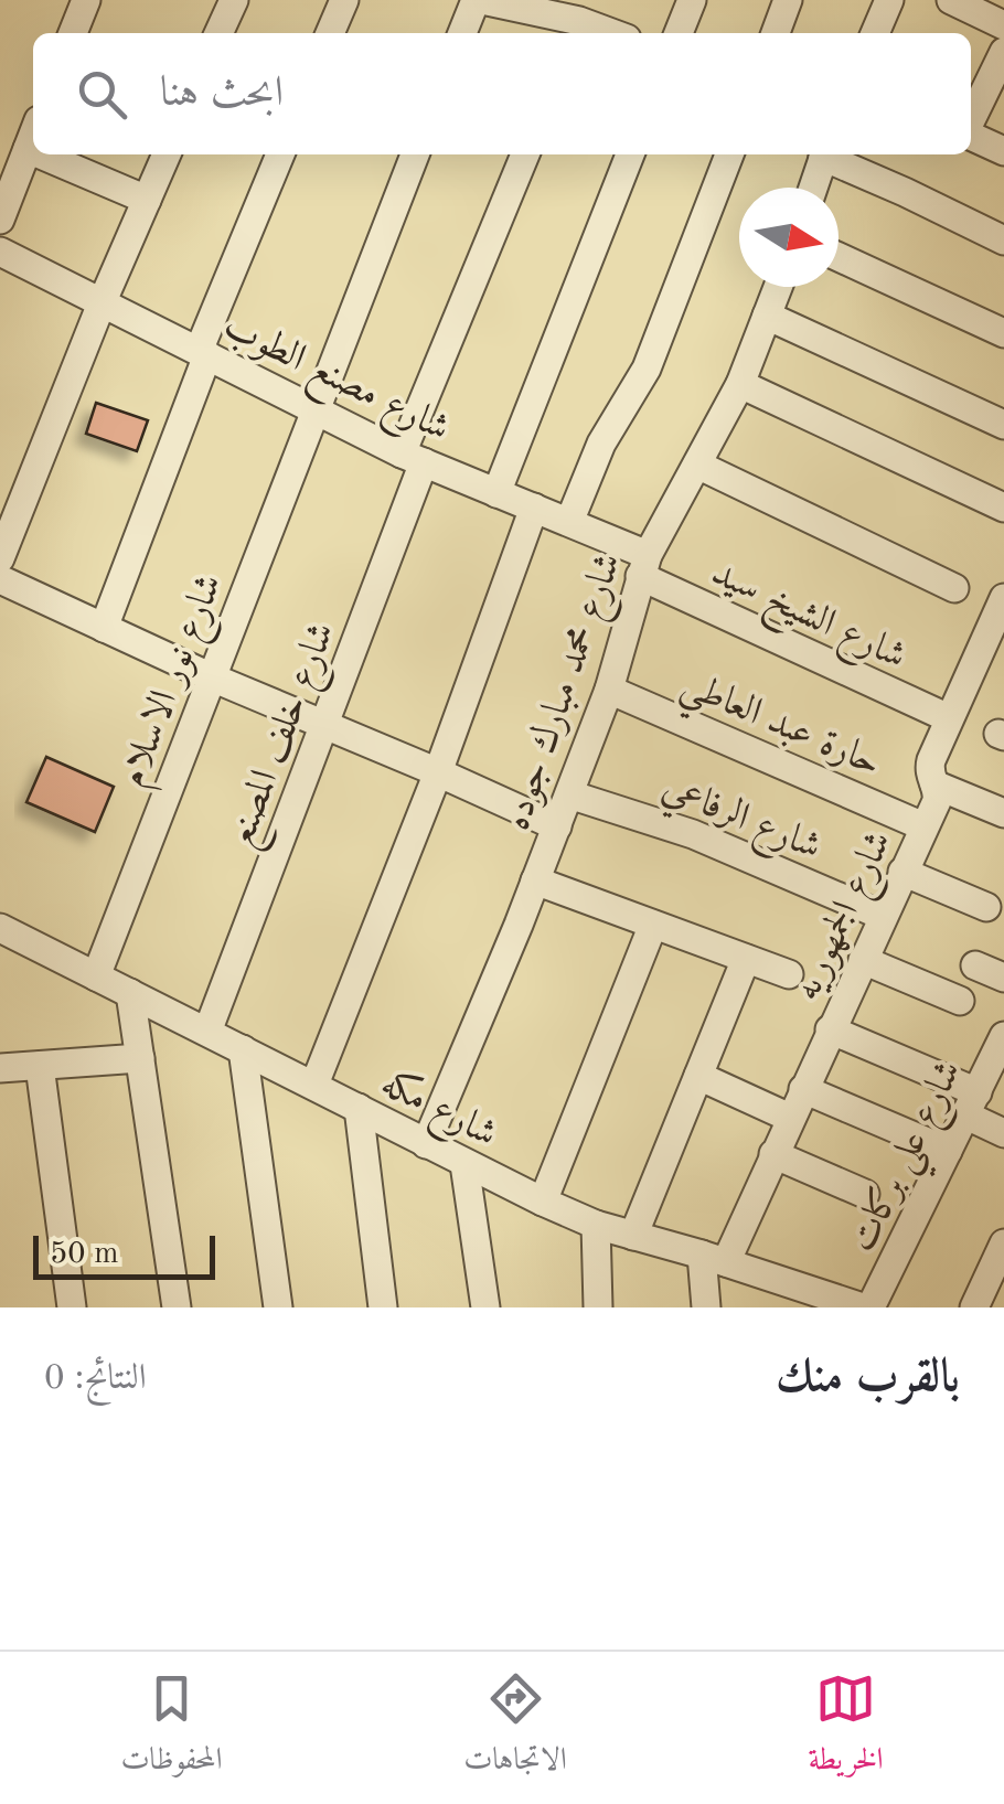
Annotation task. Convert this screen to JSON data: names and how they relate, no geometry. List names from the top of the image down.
{
  "streets": {
    "street": [
      "شارع مصنع الطوب",
      "شارع الشيخ سيد",
      "شارع نور الاسلام",
      "شارع محمد مبارك جوده",
      "حارة عبد العاطي",
      "شارع خلف المصنع",
      "شارع الرفاعي",
      "شارع الجمهوريه",
      "شارع مكه",
      "شارع علي بركات"
    ]
  },
  "crossings": [
    ["شارع مصنع الطوب", "شارع الشيخ سيد"],
    ["شارع مصنع الطوب", "شارع نور الاسلام"],
    ["شارع مصنع الطوب", "شارع محمد مبارك جوده"],
    ["شارع مصنع الطوب", "شارع خلف المصنع"],
    ["شارع الشيخ سيد", "شارع محمد مبارك جوده"],
    ["شارع الشيخ سيد", "شارع الجمهوريه"],
    ["شارع نور الاسلام", "شارع مكه"],
    ["شارع محمد مبارك جوده", "حارة عبد العاطي"],
    ["شارع محمد مبارك جوده", "شارع الرفاعي"],
    ["شارع محمد مبارك جوده", "شارع مكه"],
    ["حارة عبد العاطي", "شارع الجمهوريه"],
    ["شارع خلف المصنع", "شارع مكه"],
    ["شارع الرفاعي", "شارع الجمهوريه"],
    ["شارع الجمهوريه", "شارع مكه"],
    ["شارع مكه", "شارع علي بركات"]
  ],
  "scale_bar": "50 m",
  "north": "right",
  "page": {
    "search": "ابحث هنا",
    "scale": "50 m",
    "heading": ["بالقرب منك", "النتائج: 0"],
    "nav": ["الخريطة", "الاتجاهات", "المحفوظات"]
  }
}
